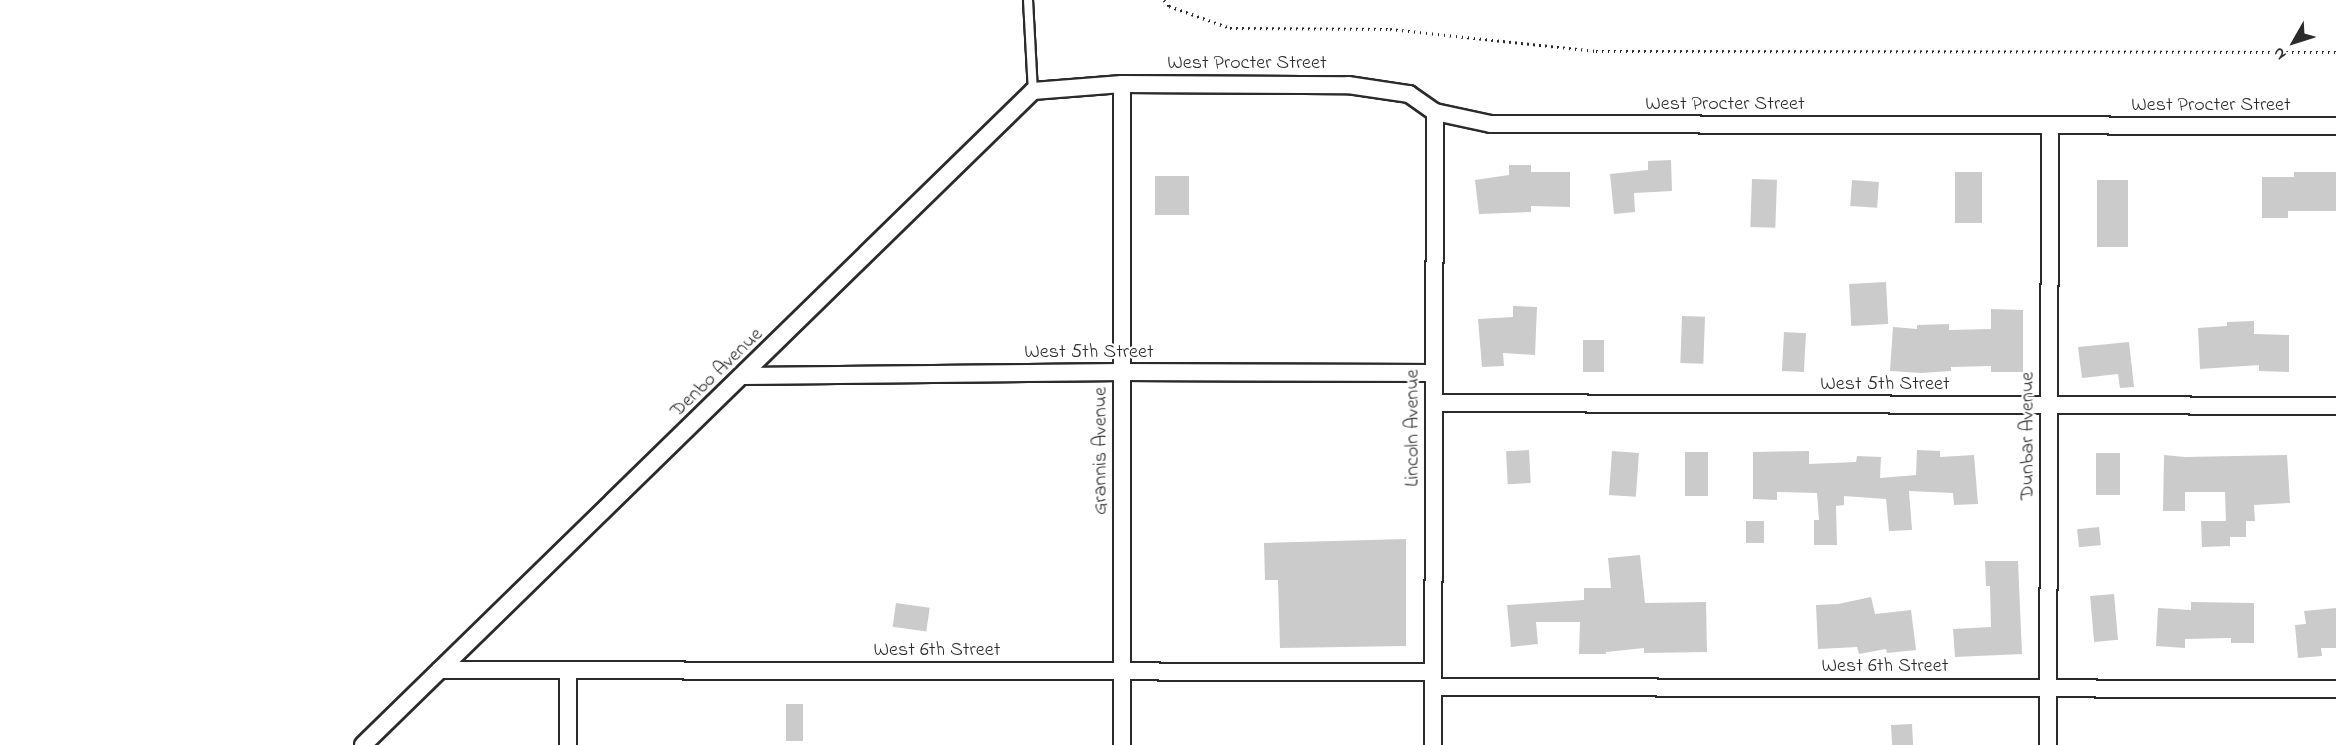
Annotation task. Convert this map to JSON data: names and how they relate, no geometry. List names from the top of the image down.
{
  "streets": {
    "street": [
      "West Procter Street",
      "West 5th Street",
      "Denbo Avenue",
      "Lincoln Avenue",
      "Dunbar Avenue",
      "Grannis Avenue",
      "West 6th Street"
    ]
  },
  "crossings": [
    ["West Procter Street", "Lincoln Avenue"],
    ["West Procter Street", "Dunbar Avenue"],
    ["West Procter Street", "Grannis Avenue"],
    ["West 5th Street", "Denbo Avenue"],
    ["West 5th Street", "Lincoln Avenue"],
    ["West 5th Street", "Dunbar Avenue"],
    ["West 5th Street", "Grannis Avenue"],
    ["Denbo Avenue", "West 6th Street"],
    ["Lincoln Avenue", "West 6th Street"],
    ["Dunbar Avenue", "West 6th Street"],
    ["Grannis Avenue", "West 6th Street"]
  ],
  "north": "bottom left"
}
